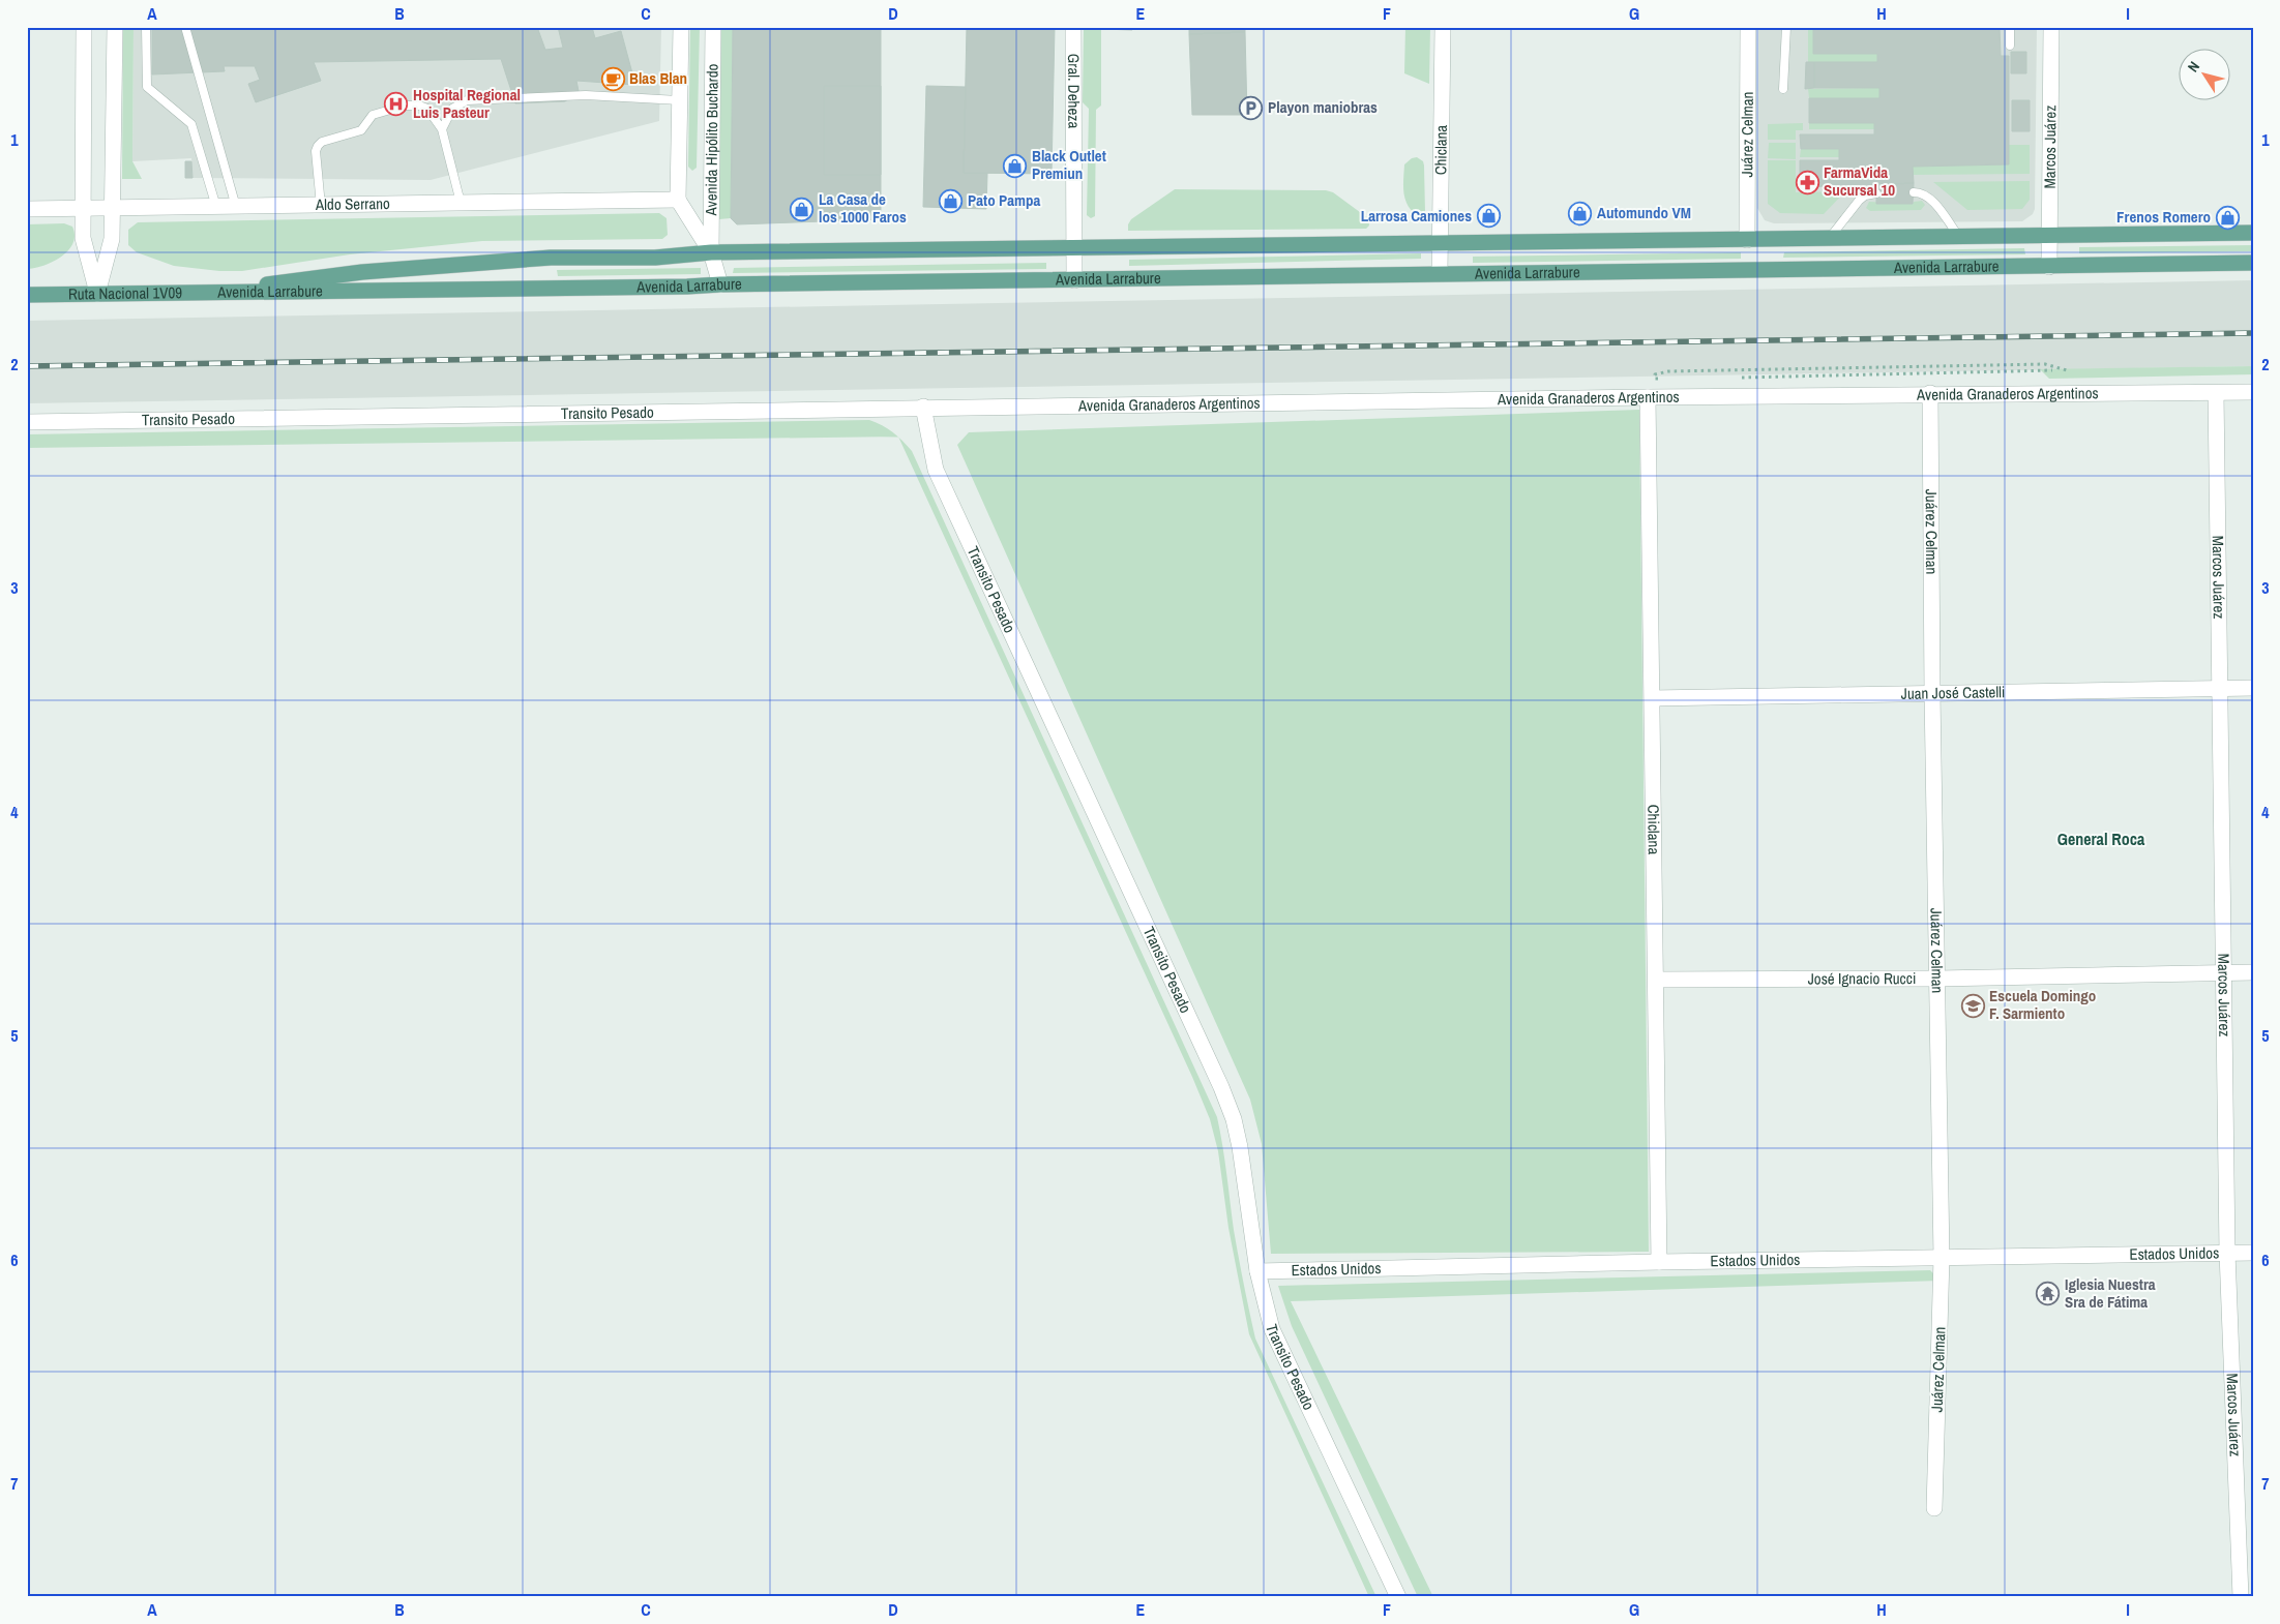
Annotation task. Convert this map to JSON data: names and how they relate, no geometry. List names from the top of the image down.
{
  "streets": {
    "main road": ["Avenida Larrabure", "Ruta Nacional 1V09"],
    "street": [
      "Gral. Deheza",
      "Juárez Celman",
      "Avenida Hipólito Buchardo",
      "Marcos Juárez",
      "Chiclana",
      "Aldo Serrano",
      "Avenida Granaderos Argentinos",
      "Transito Pesado",
      "Juan José Castelli",
      "José Ignacio Rucci",
      "Estados Unidos"
    ]
  },
  "crossings": [
    ["Gral. Deheza", "Avenida Larrabure"],
    ["Juárez Celman", "Avenida Larrabure"],
    ["Juárez Celman", "Avenida Granaderos Argentinos"],
    ["Juárez Celman", "Juan José Castelli"],
    ["Juárez Celman", "José Ignacio Rucci"],
    ["Juárez Celman", "Estados Unidos"],
    ["Avenida Hipólito Buchardo", "Avenida Larrabure"],
    ["Marcos Juárez", "Avenida Larrabure"],
    ["Marcos Juárez", "Avenida Granaderos Argentinos"],
    ["Marcos Juárez", "Juan José Castelli"],
    ["Marcos Juárez", "José Ignacio Rucci"],
    ["Marcos Juárez", "Estados Unidos"],
    ["Chiclana", "Avenida Larrabure"],
    ["Chiclana", "Avenida Granaderos Argentinos"],
    ["Chiclana", "Juan José Castelli"],
    ["Chiclana", "José Ignacio Rucci"],
    ["Chiclana", "Estados Unidos"],
    ["Avenida Larrabure", "Ruta Nacional 1V09"],
    ["Avenida Granaderos Argentinos", "Transito Pesado"],
    ["Transito Pesado", "Estados Unidos"]
  ],
  "districts": ["General Roca"],
  "places": {
    "cafe": ["Blas Blan"],
    "hospital": ["Hospital Regional Luis Pasteur"],
    "parking": ["Playon maniobras"],
    "shop": [
      "Black Outlet Premiun",
      "Pato Pampa",
      "La Casa de los 1000 Faros",
      "Automundo VM",
      "Larrosa Camiones",
      "Frenos Romero"
    ],
    "pharmacy": ["FarmaVida Sucursal 10"],
    "school or university": ["Escuela Domingo F. Sarmiento"],
    "temple": ["Iglesia Nuestra Sra de Fátima"]
  },
  "north": "top left",
  "grid": {
    "columns": [
      "A",
      "B",
      "C",
      "D",
      "E",
      "F",
      "G",
      "H",
      "I"
    ],
    "rows": [
      "1",
      "2",
      "3",
      "4",
      "5",
      "6",
      "7"
    ]
  }
}
